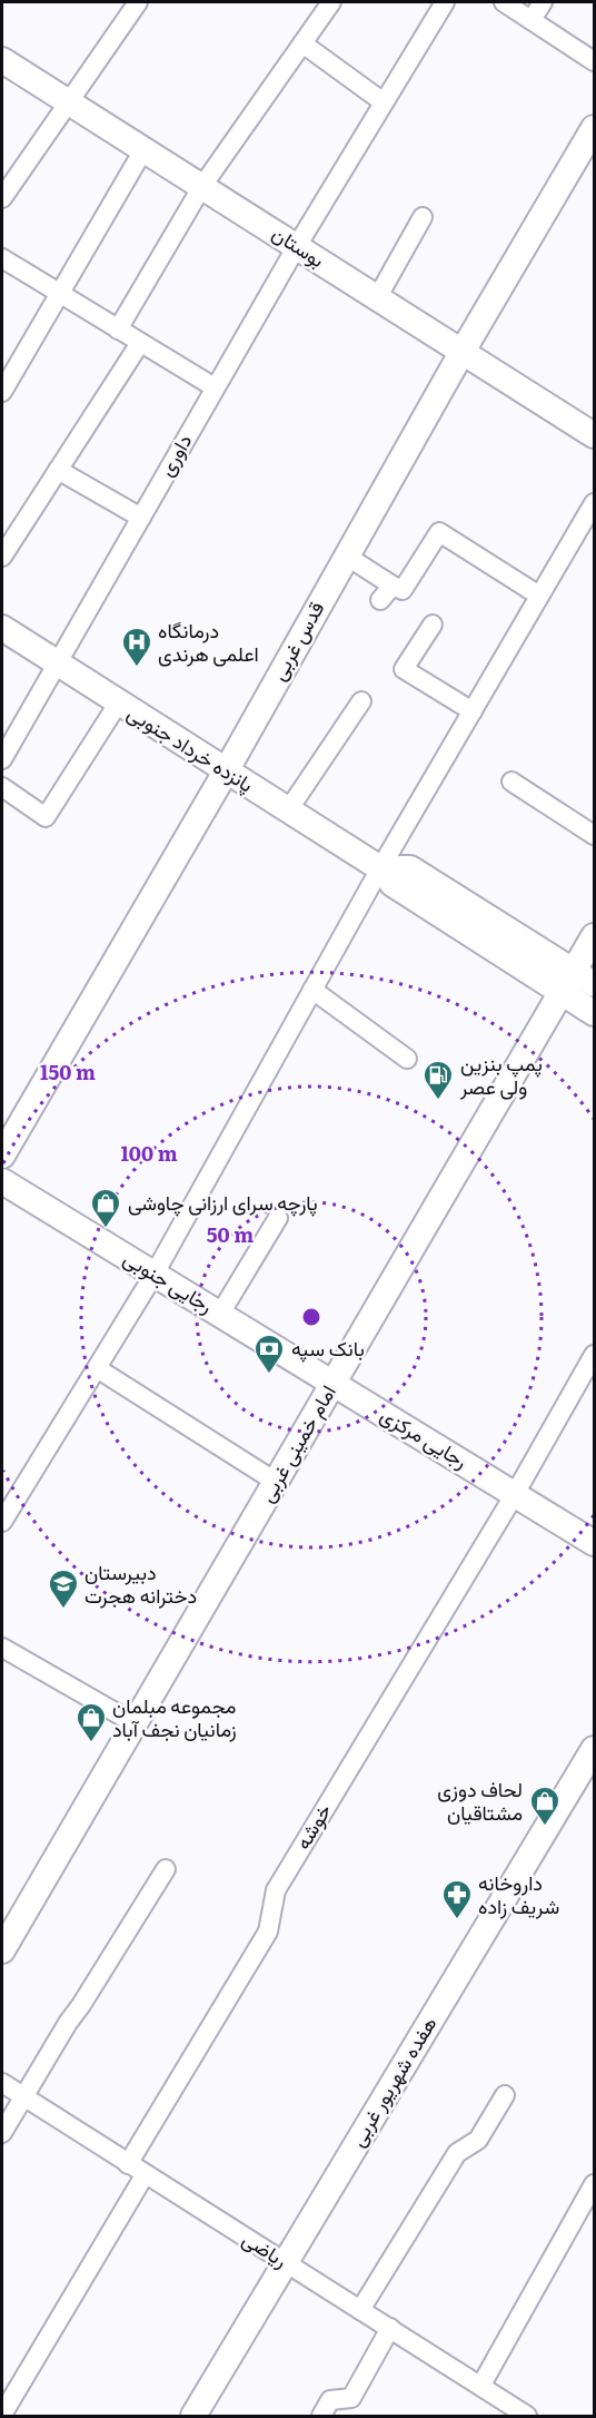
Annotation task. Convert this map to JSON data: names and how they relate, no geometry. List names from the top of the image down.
{
  "streets": {
    "street": [
      "بوستان",
      "داوری",
      "قدس غربی",
      "پانزده خرداد جنوبی",
      "رجایی جنوبی",
      "رجایی مرکزی",
      "امام خمینی غربی",
      "خوشه",
      "هفده شهریور غربی",
      "ریاضی"
    ]
  },
  "crossings": [
    ["بوستان", "داوری"],
    ["بوستان", "قدس غربی"],
    ["داوری", "پانزده خرداد جنوبی"],
    ["قدس غربی", "پانزده خرداد جنوبی"],
    ["پانزده خرداد جنوبی", "امام خمینی غربی"],
    ["رجایی جنوبی", "رجایی مرکزی"],
    ["رجایی جنوبی", "امام خمینی غربی"],
    ["رجایی مرکزی", "امام خمینی غربی"],
    ["رجایی مرکزی", "خوشه"],
    ["خوشه", "ریاضی"],
    ["هفده شهریور غربی", "ریاضی"]
  ],
  "places": {
    "hospital": ["درمانگاه اعلمی هرندی"],
    "fuel station": ["پمپ بنزین ولی عصر"],
    "shop": ["پارچه سرای ارزانی چاوشی", "مجموعه مبلمان زمانیان نجف آباد", "لحاف دوزی مشتاقیان"],
    "bank": ["بانک سپه"],
    "school or university": ["دبیرستان دخترانه هجرت"],
    "pharmacy": ["داروخانه شریف زاده"]
  },
  "rings": ["150 m", "100 m", "50 m"]
}
